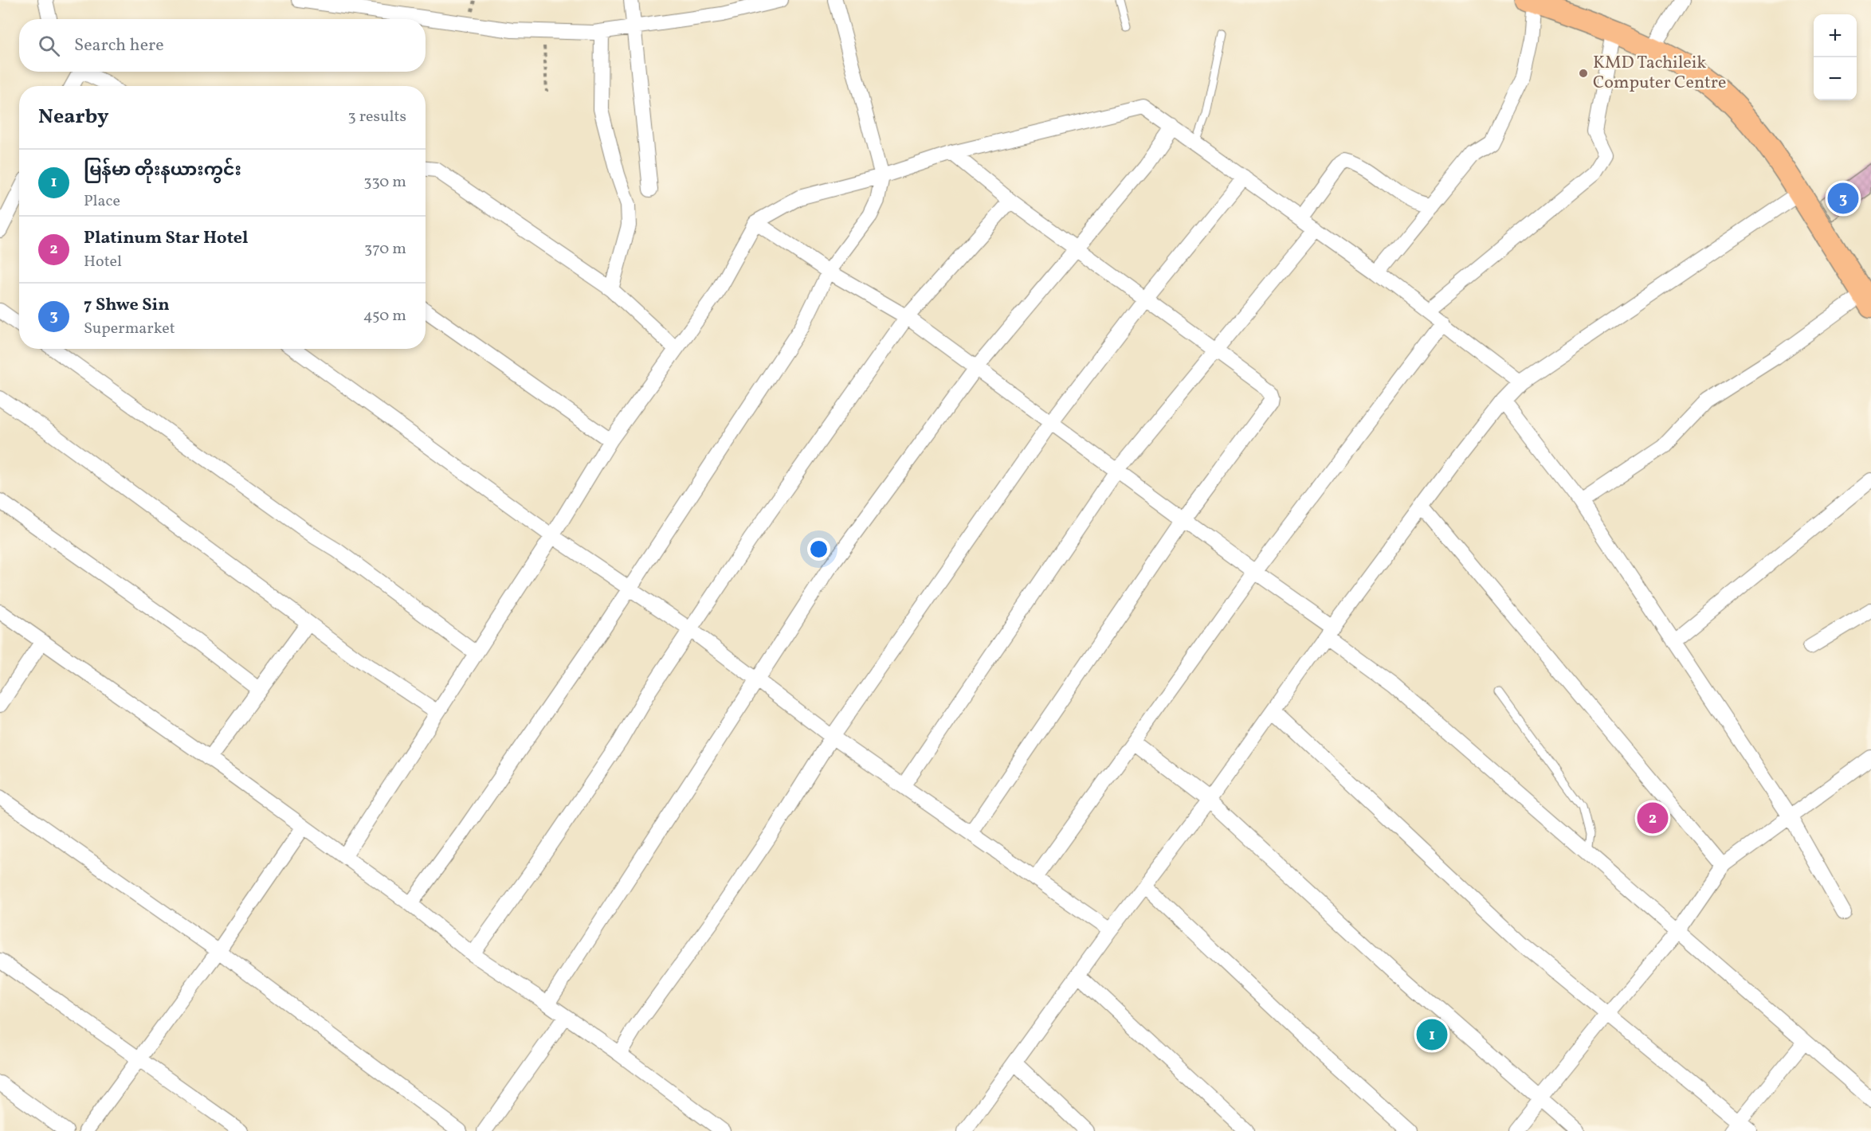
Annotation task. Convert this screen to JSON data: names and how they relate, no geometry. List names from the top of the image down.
{
  "places": ["KMD Tachileik Computer Centre"],
  "page": {
    "map_buttons": ["+", "−"],
    "search": "Search here",
    "heading": ["Nearby", "3 results"],
    "list": [
      {
        "mark": "1",
        "name": "မြန်မာ တိုးနယားကွင်း",
        "note": "Place",
        "value": "330 m"
      },
      {
        "mark": "2",
        "name": "Platinum Star Hotel",
        "note": "Hotel",
        "value": "370 m"
      },
      {
        "mark": "3",
        "name": "7 Shwe Sin",
        "note": "Supermarket",
        "value": "450 m"
      }
    ],
    "pins": ["3", "2", "1"]
  }
}
